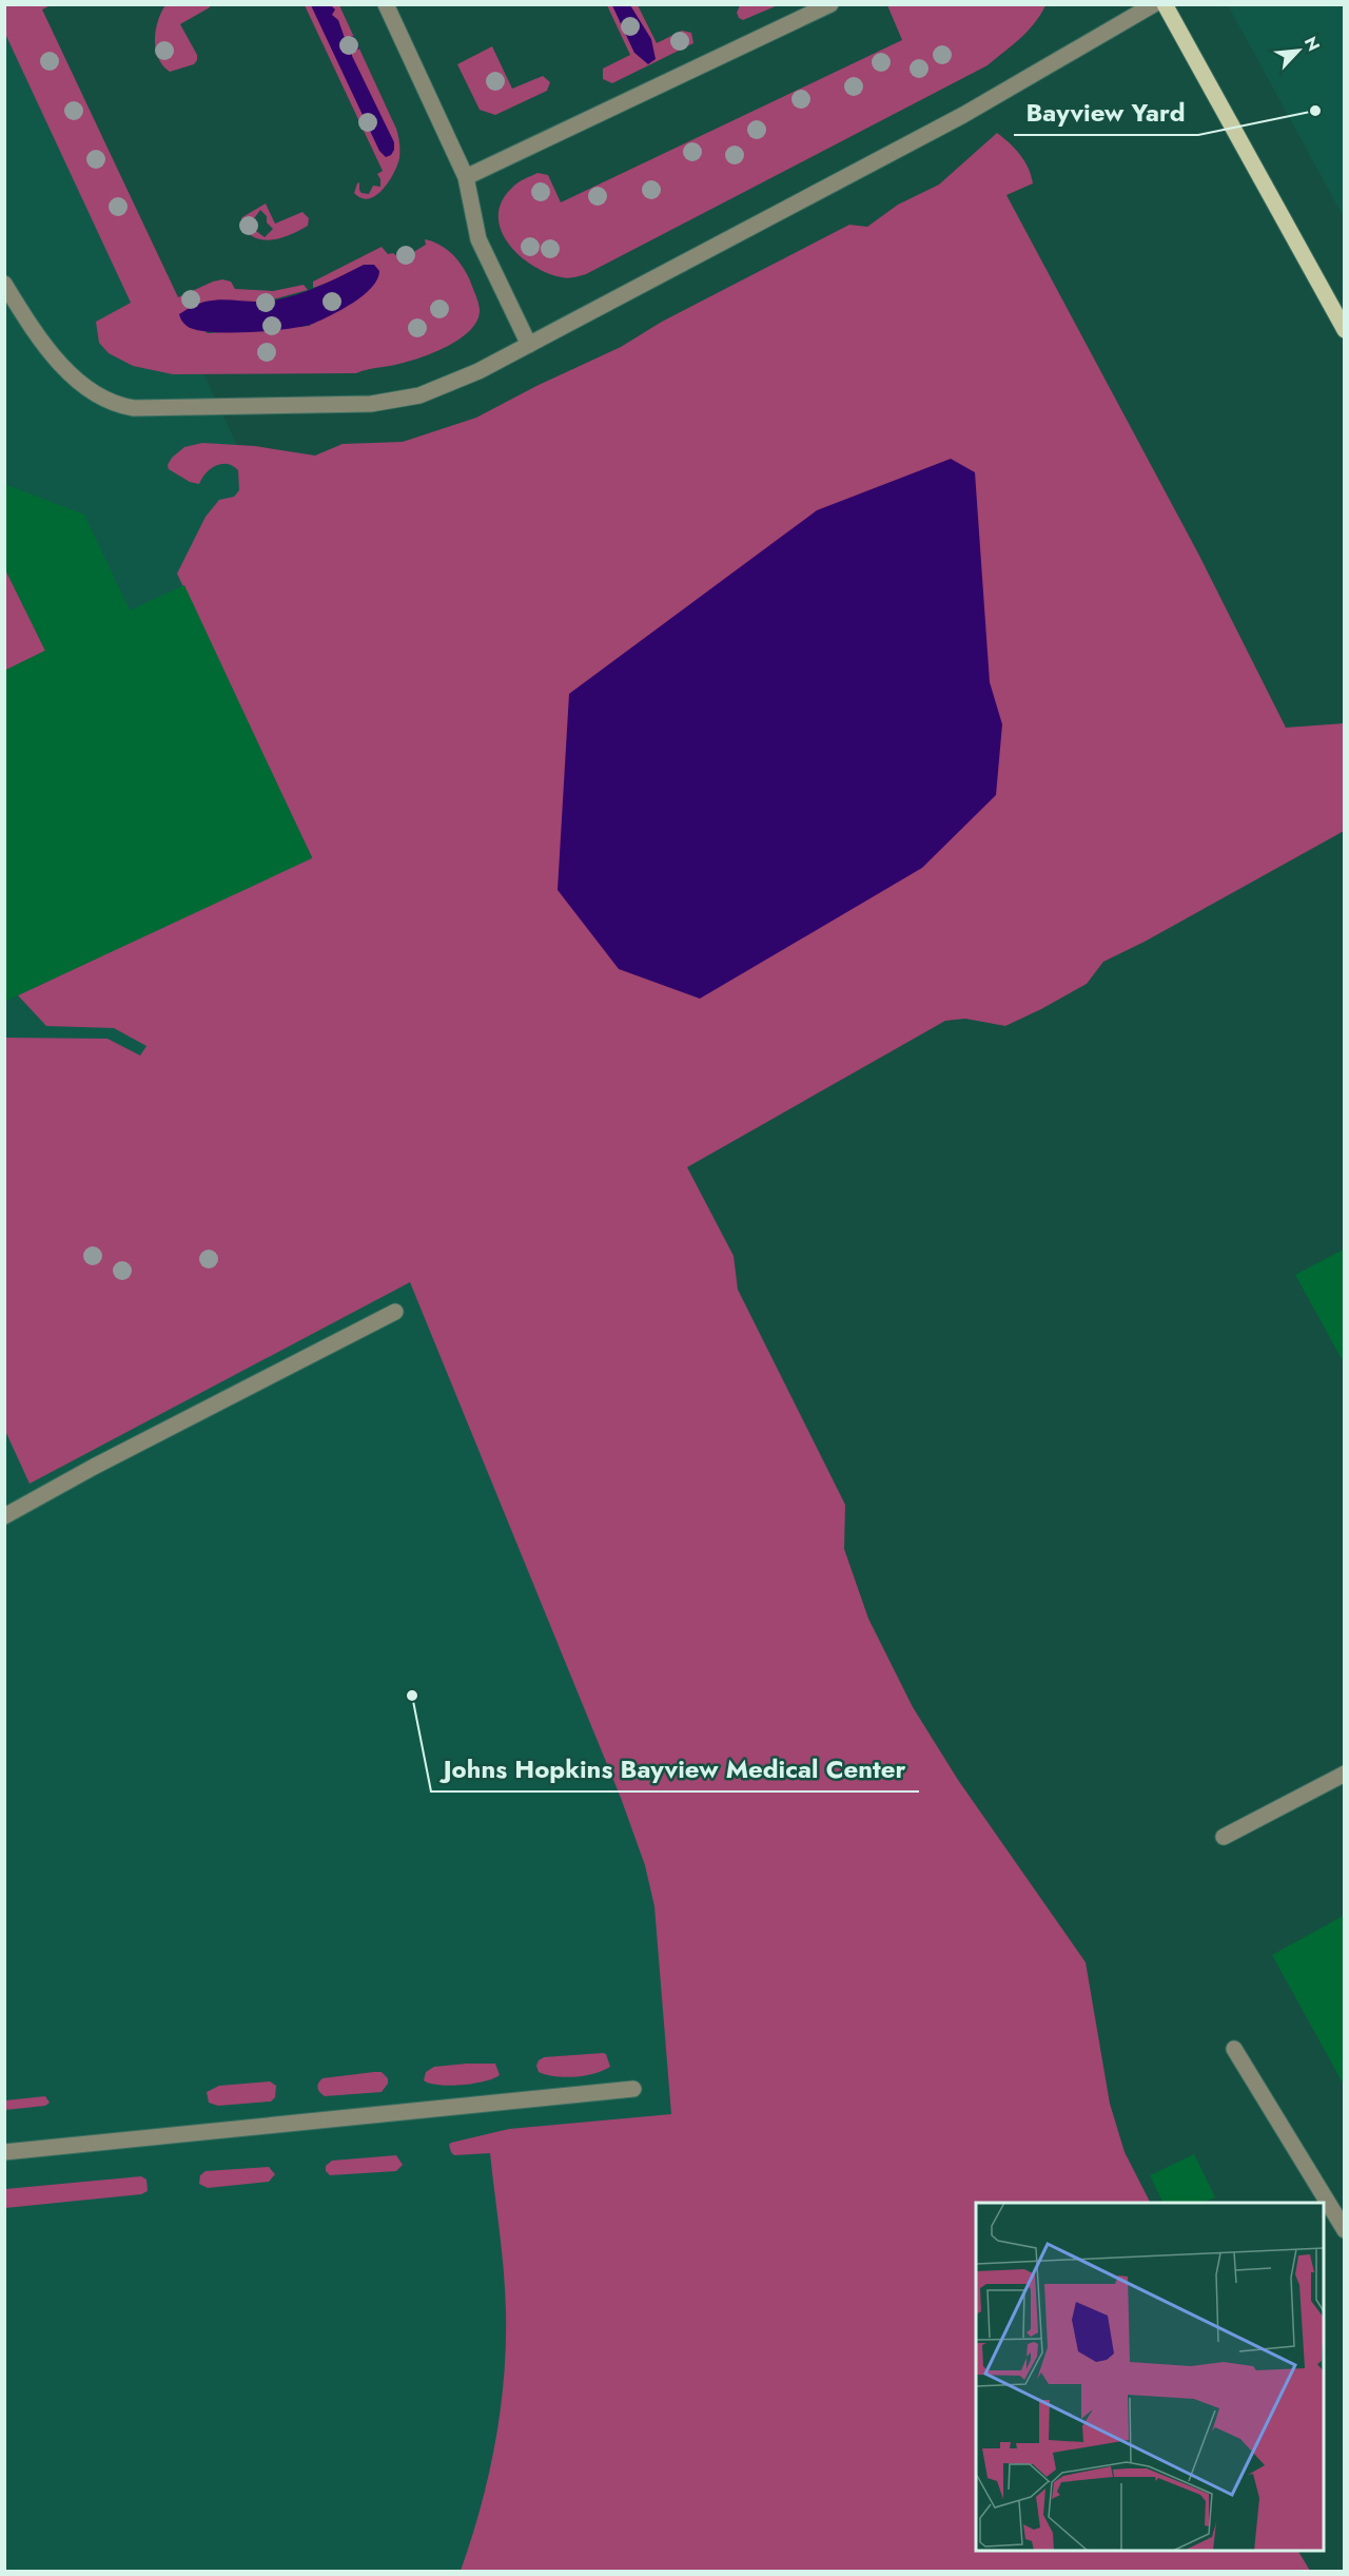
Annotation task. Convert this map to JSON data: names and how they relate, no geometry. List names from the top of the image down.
{
  "places": ["Bayview Yard", "Johns Hopkins Bayview Medical Center"],
  "north": "top right"
}
